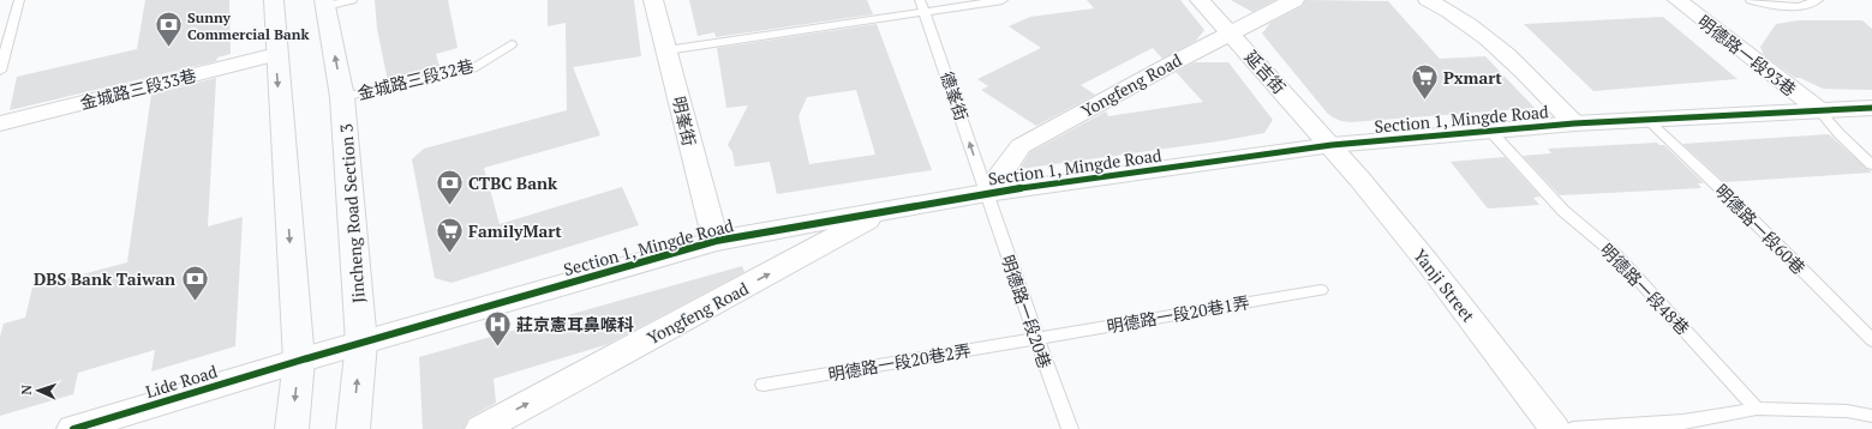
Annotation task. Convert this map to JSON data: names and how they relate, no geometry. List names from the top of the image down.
{
  "streets": {
    "main road": ["Jincheng Road Section 3"],
    "street": [
      "明德路一段93巷",
      "延吉街",
      "Yongfeng Road",
      "金城路三段33巷",
      "Section 1, Mingde Road",
      "明峯街",
      "Yanji Street",
      "Lide Road"
    ],
    "lane": [
      "金城路三段32巷",
      "德峯街",
      "明德路一段60巷",
      "明德路一段48巷",
      "明德路一段20巷",
      "明德路一段20巷1弄",
      "明德路一段20巷2弄"
    ]
  },
  "crossings": [
    ["明德路一段93巷", "Section 1, Mingde Road"],
    ["延吉街", "Yongfeng Road"],
    ["延吉街", "Section 1, Mingde Road"],
    ["延吉街", "Yanji Street"],
    ["金城路三段32巷", "Jincheng Road Section 3"],
    ["Yongfeng Road", "德峯街"],
    ["Yongfeng Road", "Section 1, Mingde Road"],
    ["Yongfeng Road", "明德路一段20巷"],
    ["德峯街", "Section 1, Mingde Road"],
    ["德峯街", "明德路一段20巷"],
    ["Section 1, Mingde Road", "明峯街"],
    ["Section 1, Mingde Road", "Jincheng Road Section 3"],
    ["Section 1, Mingde Road", "明德路一段60巷"],
    ["Section 1, Mingde Road", "Yanji Street"],
    ["Section 1, Mingde Road", "明德路一段48巷"],
    ["Section 1, Mingde Road", "明德路一段20巷"],
    ["Section 1, Mingde Road", "Lide Road"],
    ["明德路一段20巷", "明德路一段20巷1弄"],
    ["明德路一段20巷", "明德路一段20巷2弄"],
    ["明德路一段20巷1弄", "明德路一段20巷2弄"]
  ],
  "one_way": ["Yongfeng Road", "德峯街"],
  "places": {
    "bank": ["Sunny Commercial Bank", "CTBC Bank", "DBS Bank Taiwan"],
    "supermarket": ["Pxmart", "FamilyMart"],
    "hospital": ["莊京憲耳鼻喉科"]
  },
  "north": "left"
}
